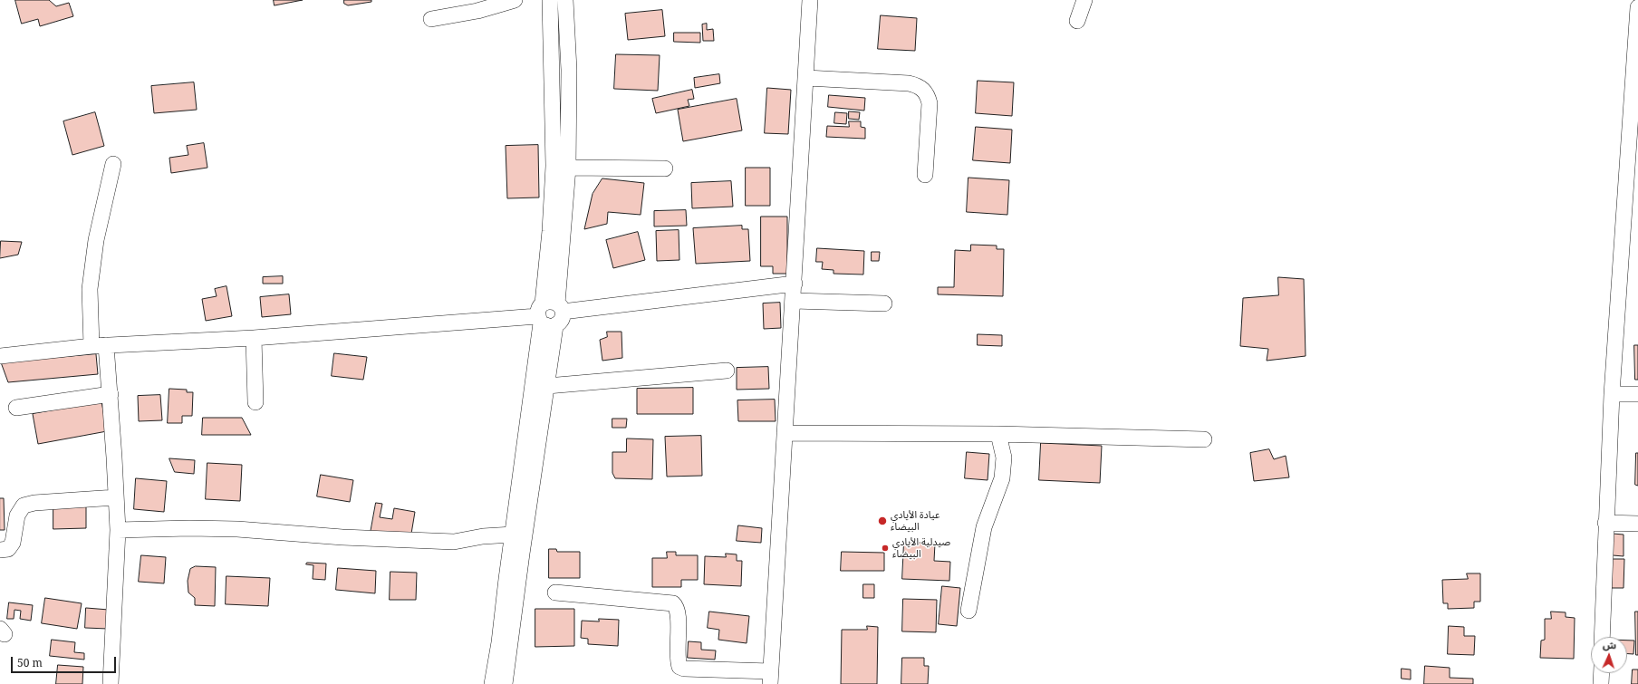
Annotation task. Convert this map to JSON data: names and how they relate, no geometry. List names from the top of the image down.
{
  "places": ["عيادة الأيادي البيضاء", "صيدلية الأيادي البيضاء"],
  "scale_bar": "50 m",
  "north": "top"
}
